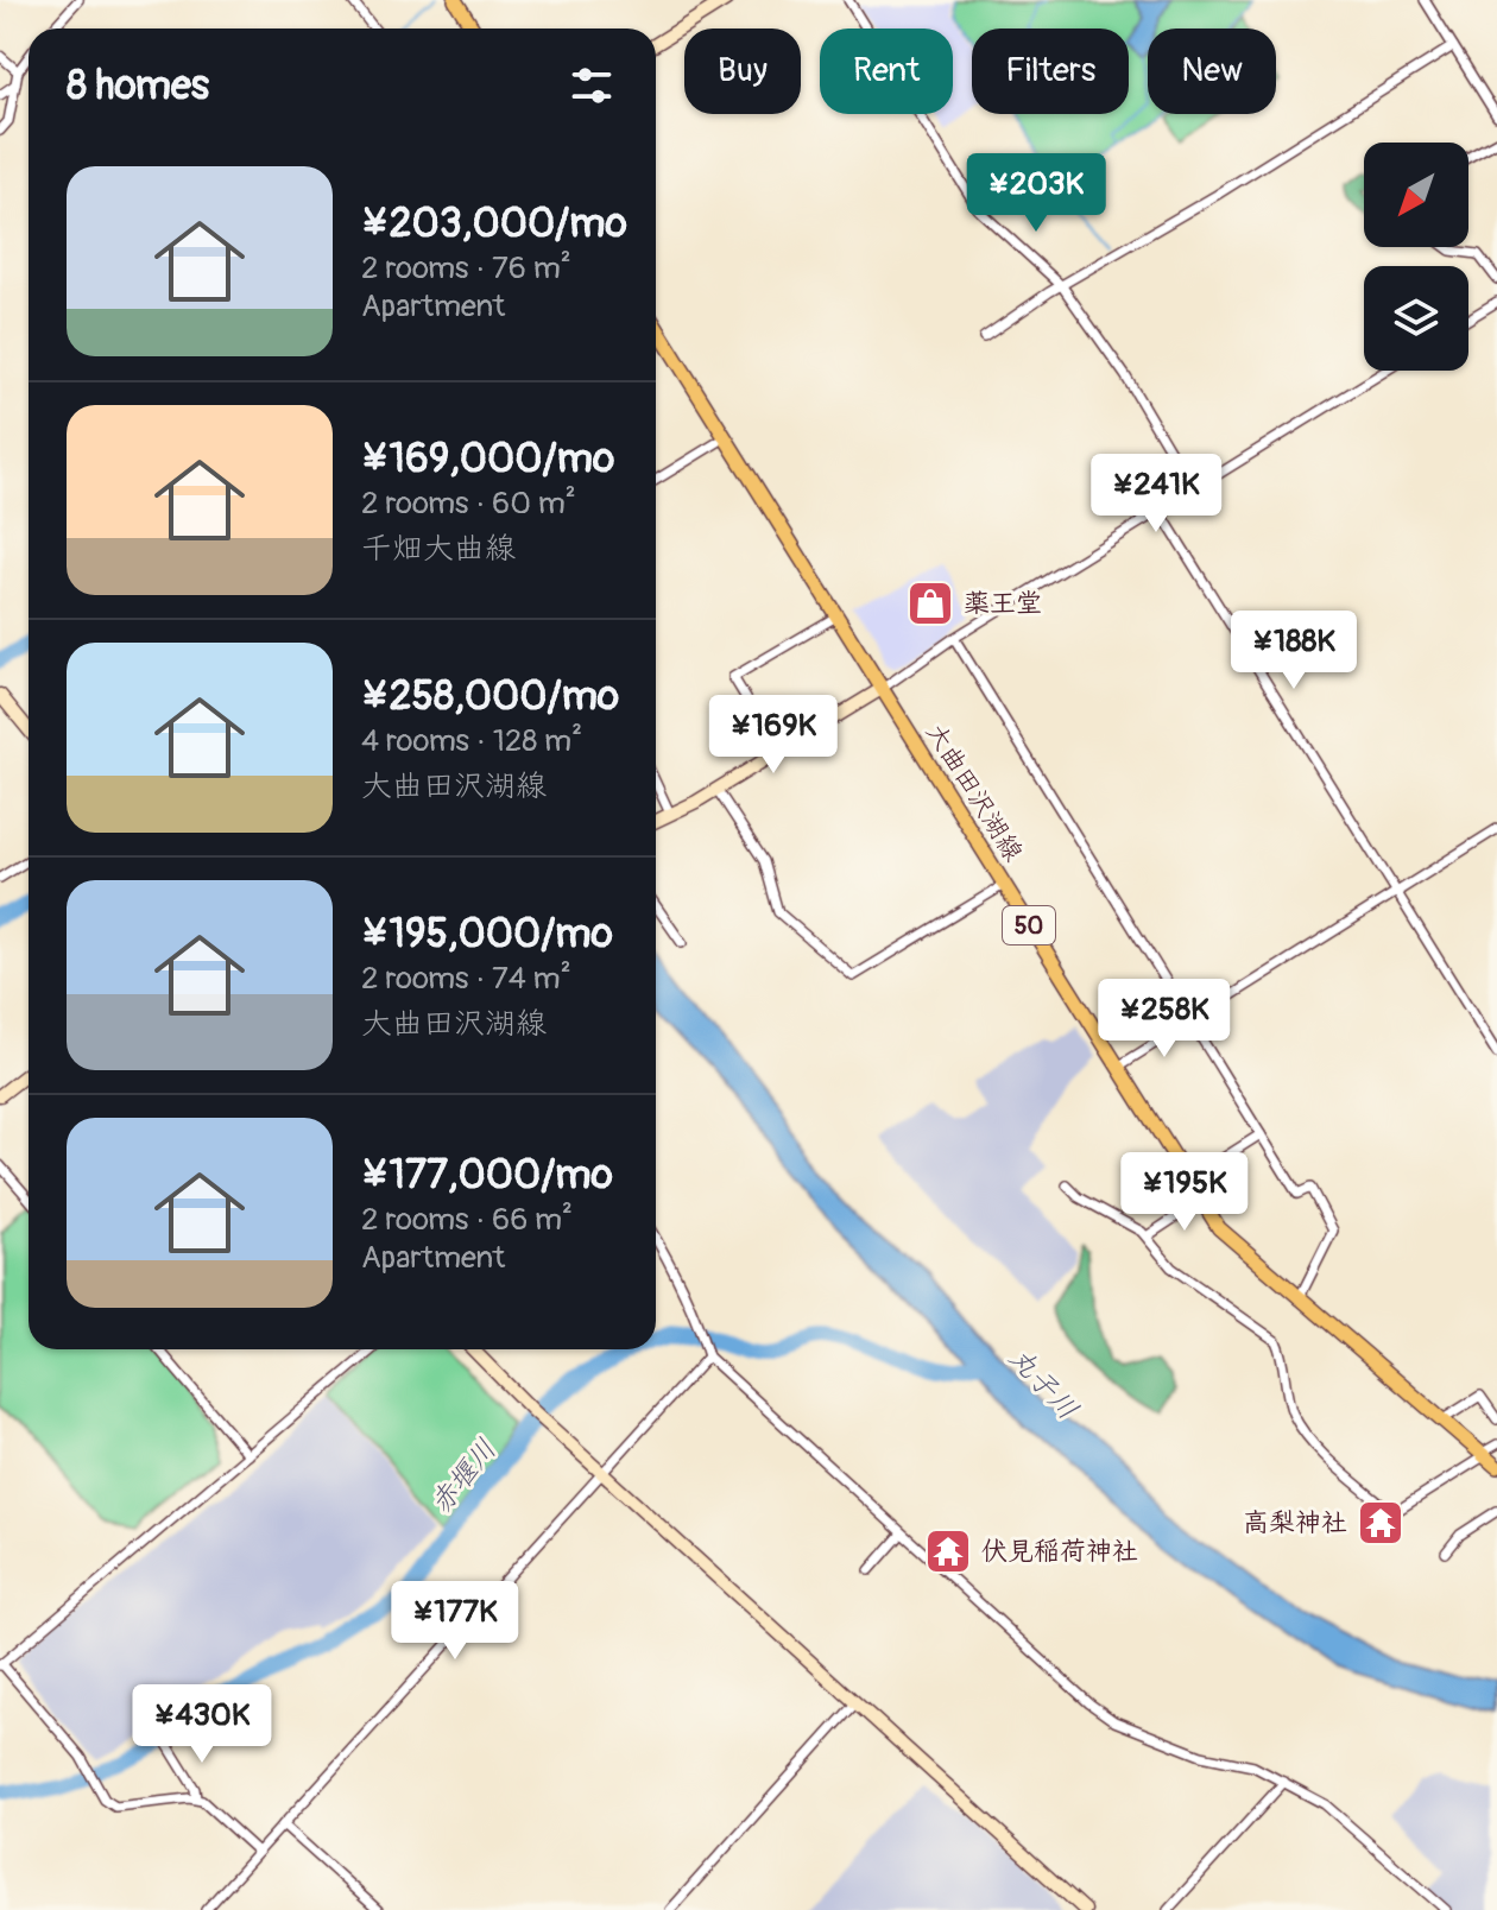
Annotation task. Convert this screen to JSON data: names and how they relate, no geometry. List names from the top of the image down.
{
  "streets": {
    "main road": ["大曲田沢湖線", "50"]
  },
  "water": ["丸子川", "赤堰川"],
  "places": {
    "shop": ["薬王堂"],
    "temple": ["高梨神社", "伏見稲荷神社"]
  },
  "north": "bottom left",
  "page": {
    "chip": [
      "Buy",
      "Rent",
      "Filters",
      "New"
    ],
    "heading": "8 homes",
    "list": [
      {
        "name": "¥203,000/mo",
        "note": "2 rooms · 76 m² · Apartment"
      },
      {
        "name": "¥169,000/mo",
        "note": "2 rooms · 60 m² · 千畑大曲線"
      },
      {
        "name": "¥258,000/mo",
        "note": "4 rooms · 128 m² · 大曲田沢湖線"
      },
      {
        "name": "¥195,000/mo",
        "note": "2 rooms · 74 m² · 大曲田沢湖線"
      },
      {
        "name": "¥177,000/mo",
        "note": "2 rooms · 66 m² · Apartment"
      }
    ],
    "price": [
      "¥203K",
      "¥241K",
      "¥188K",
      "¥169K",
      "¥258K",
      "¥195K",
      "¥177K",
      "¥430K"
    ]
  }
}
